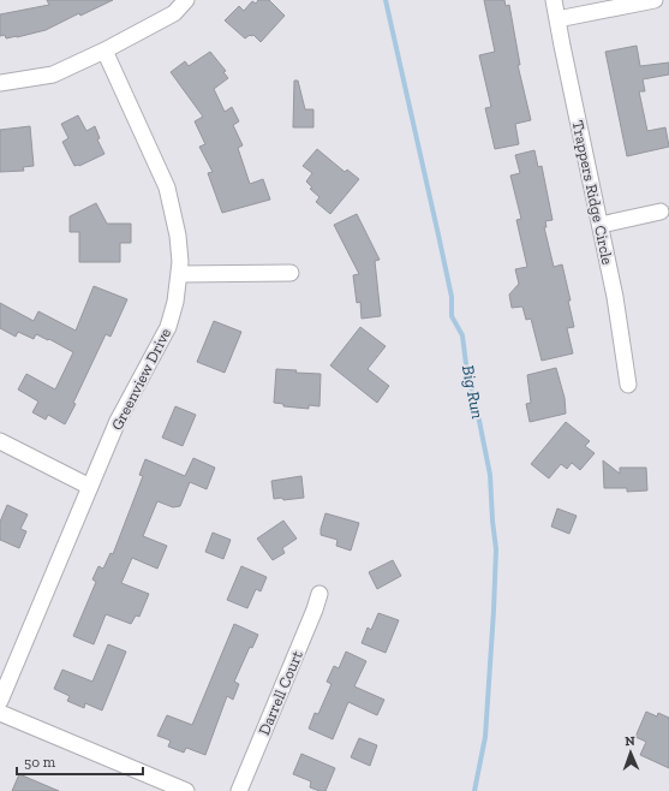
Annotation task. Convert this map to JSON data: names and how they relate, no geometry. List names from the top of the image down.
{
  "streets": {
    "street": ["Trappers Ridge Circle", "Greenview Drive", "Darrell Court"]
  },
  "water": ["Big Run"],
  "scale_bar": "50 m",
  "north": "top"
}
